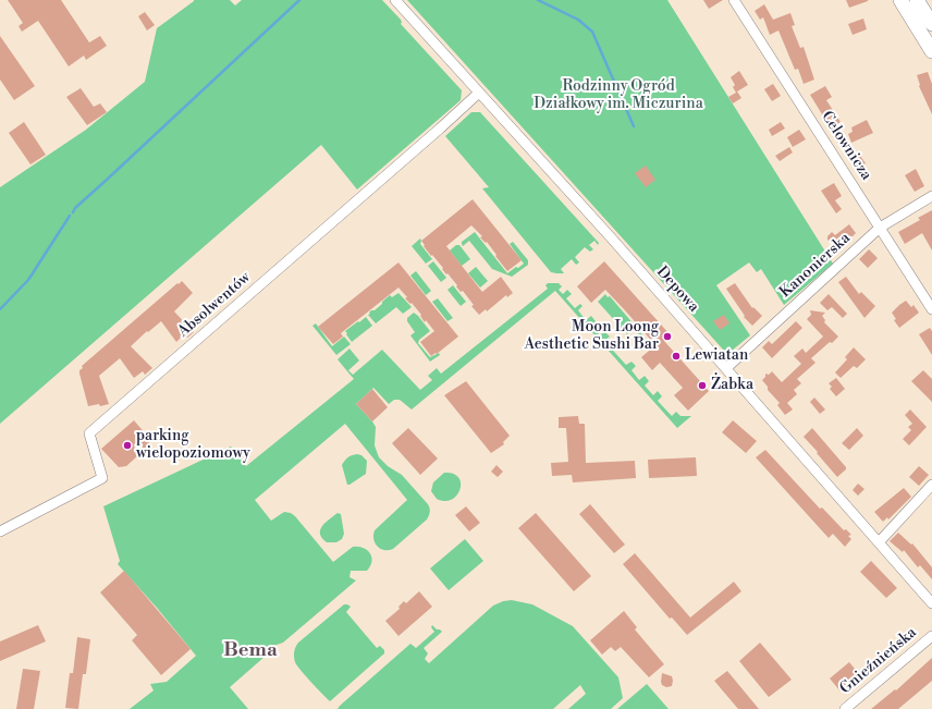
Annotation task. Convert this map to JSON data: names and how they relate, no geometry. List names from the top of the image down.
{
  "streets": {
    "street": [
      "Celownicza",
      "Kanonierska",
      "Depowa",
      "Absolwentów",
      "Gnieźnieńska"
    ]
  },
  "crossings": [
    ["Celownicza", "Kanonierska"],
    ["Kanonierska", "Depowa"],
    ["Depowa", "Absolwentów"]
  ],
  "districts": ["Bema"],
  "parks": ["Rodzinny Ogród Działkowy im. Miczurina"],
  "places": [
    "Moon Loong Aesthetic Sushi Bar",
    "Lewiatan",
    "Żabka",
    "parking wielopoziomowy"
  ]
}
